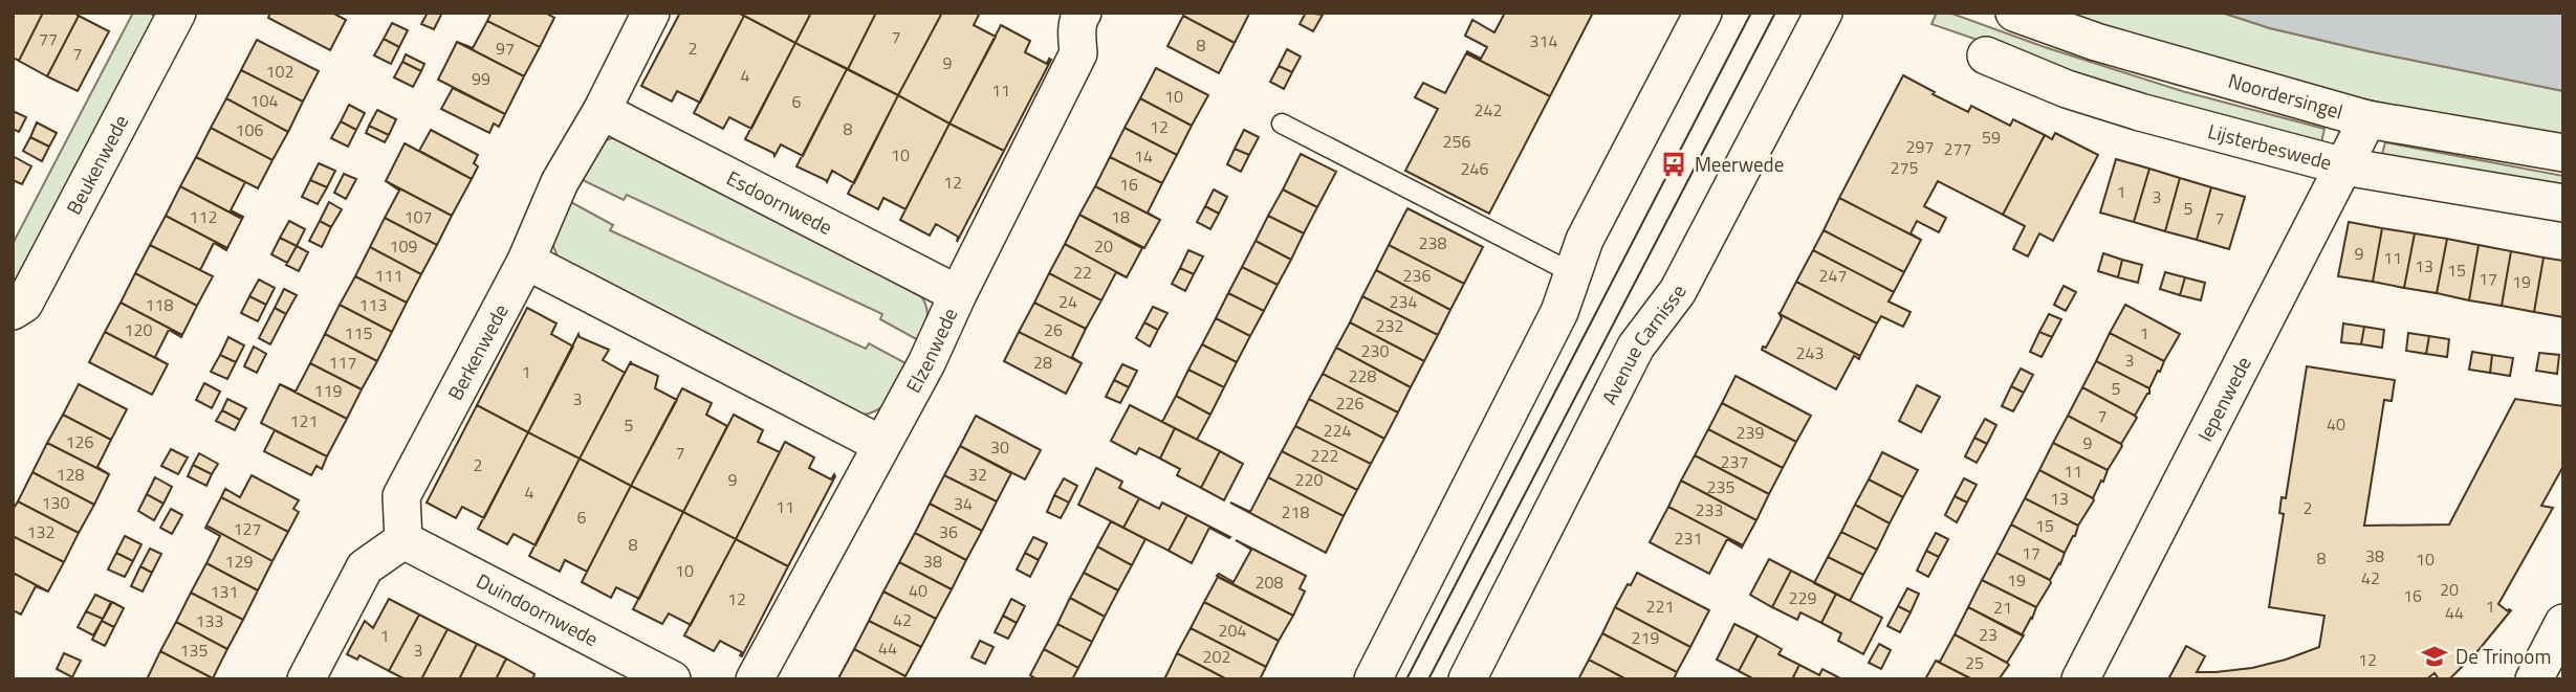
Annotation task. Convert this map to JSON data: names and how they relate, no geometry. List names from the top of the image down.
{
  "streets": {
    "street": [
      "Noordersingel",
      "Lijsterbeswede",
      "Beukenwede",
      "Esdoornwede",
      "Avenue Carnisse",
      "Elzenwede",
      "Berkenwede",
      "Iepenwede",
      "Duindoornwede"
    ]
  },
  "crossings": [
    ["Noordersingel", "Iepenwede"],
    ["Lijsterbeswede", "Iepenwede"],
    ["Esdoornwede", "Elzenwede"],
    ["Esdoornwede", "Berkenwede"],
    ["Berkenwede", "Duindoornwede"]
  ],
  "places": {
    "bus stop": ["Meerwede"],
    "school or university": ["De Trinoom"]
  },
  "house_numbers": [
    "7",
    "77",
    "314",
    "8",
    "97",
    "2",
    "7",
    "9",
    "102",
    "4",
    "99",
    "11",
    "10",
    "104",
    "6",
    "242",
    "12",
    "8",
    "106",
    "59",
    "256",
    "297",
    "277",
    "10",
    "14",
    "275",
    "246",
    "12",
    "16",
    "1",
    "3",
    "5",
    "112",
    "107",
    "18",
    "7",
    "238",
    "109",
    "20",
    "9",
    "11",
    "13",
    "15",
    "22",
    "111",
    "236",
    "247",
    "17",
    "19",
    "24",
    "234",
    "118",
    "113",
    "232",
    "120",
    "26",
    "115",
    "1",
    "230",
    "243",
    "3",
    "117",
    "28",
    "1",
    "228",
    "5",
    "119",
    "3",
    "226",
    "7",
    "121",
    "40",
    "5",
    "224",
    "239",
    "126",
    "9",
    "30",
    "7",
    "222",
    "237",
    "2",
    "11",
    "128",
    "32",
    "9",
    "220",
    "235",
    "4",
    "13",
    "130",
    "34",
    "11",
    "2",
    "233",
    "218",
    "6",
    "15",
    "127",
    "132",
    "36",
    "231",
    "8",
    "17",
    "38",
    "8",
    "10",
    "129",
    "38",
    "10",
    "42",
    "19",
    "208",
    "20",
    "40",
    "131",
    "16",
    "229",
    "12",
    "221",
    "1",
    "21",
    "44",
    "42",
    "133",
    "204",
    "23",
    "1",
    "219",
    "44",
    "135",
    "3",
    "202",
    "12",
    "25"
  ]
}
